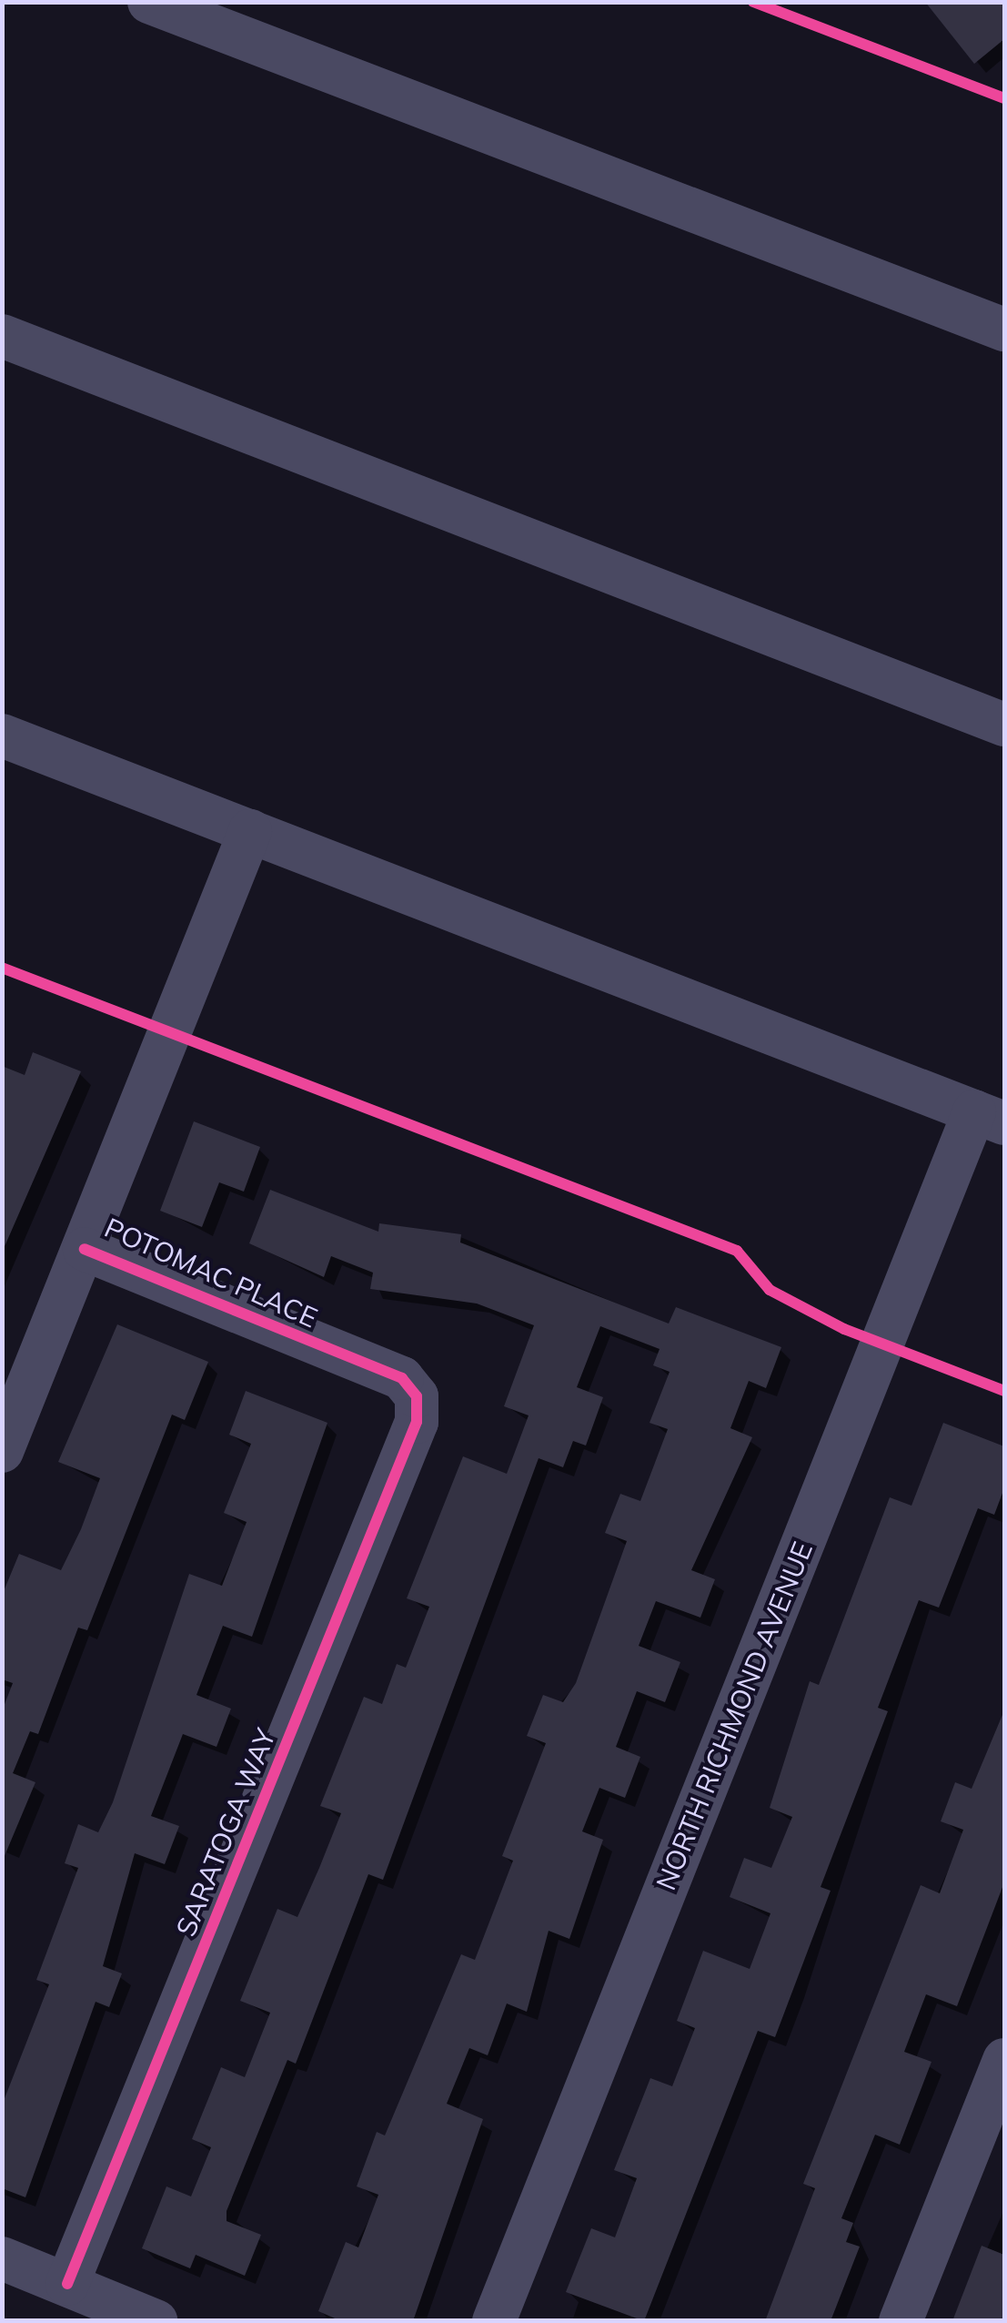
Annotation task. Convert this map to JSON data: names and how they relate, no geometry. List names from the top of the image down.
{
  "streets": {
    "street": ["POTOMAC PLACE", "NORTH RICHMOND AVENUE", "SARATOGA WAY"]
  },
  "crossings": [
    ["POTOMAC PLACE", "SARATOGA WAY"]
  ]
}
